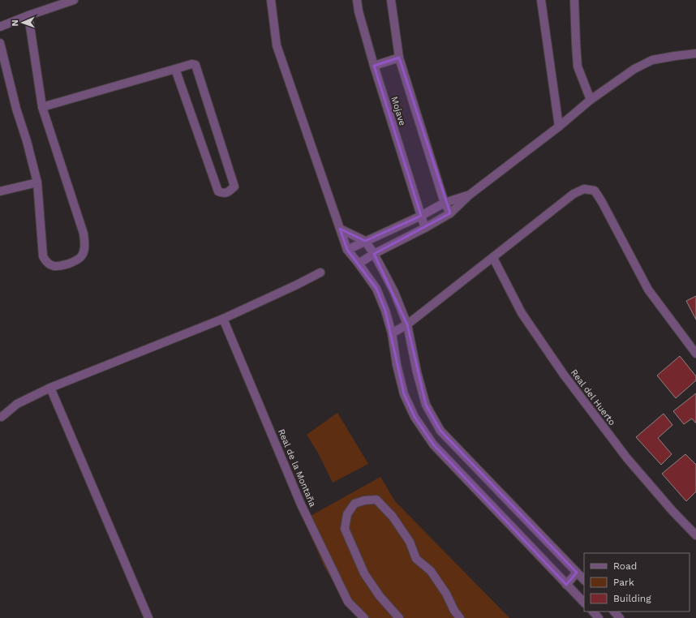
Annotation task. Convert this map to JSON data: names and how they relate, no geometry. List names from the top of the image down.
{
  "streets": {
    "street": ["Mojave", "Real del Huerto", "Real de la Montaña"]
  },
  "legend": ["Road", "Park", "Building"],
  "north": "left"
}
